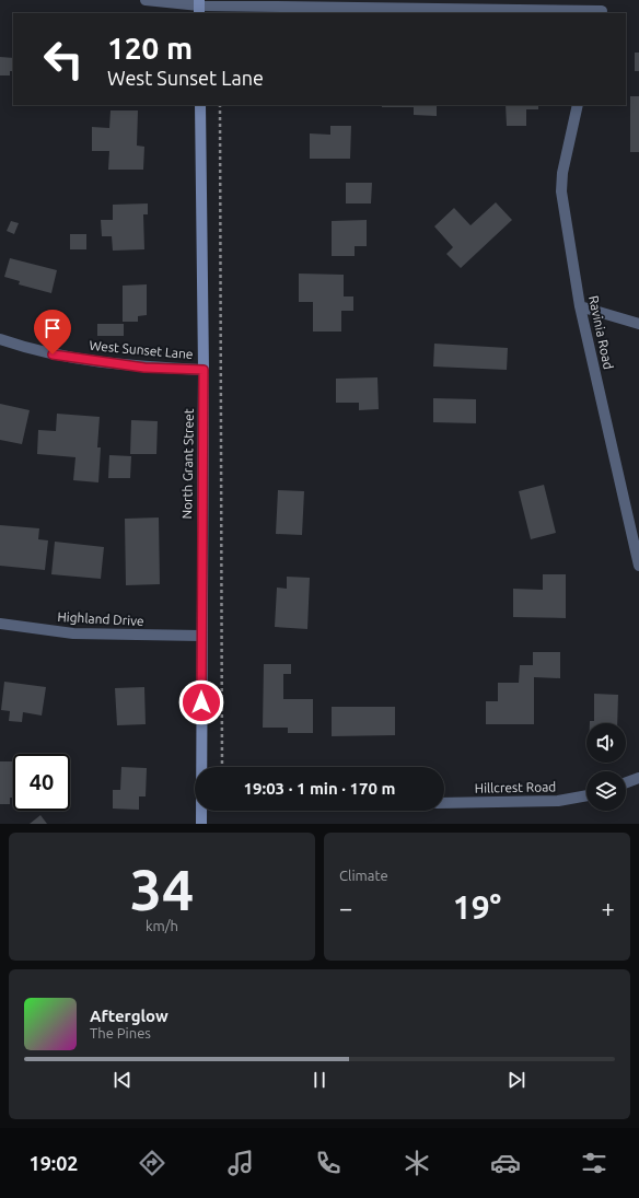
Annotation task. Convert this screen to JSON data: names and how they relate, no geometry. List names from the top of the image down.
{
  "streets": {
    "street": [
      "Ravinia Road",
      "West Sunset Lane",
      "North Grant Street",
      "Highland Drive",
      "Hillcrest Road"
    ]
  },
  "crossings": [
    ["West Sunset Lane", "North Grant Street"],
    ["North Grant Street", "Highland Drive"]
  ],
  "page": {
    "turn": ["120 m", "West Sunset Lane"],
    "limit": "40",
    "trip": "19:03 · 1 min · 170 m",
    "tile": [
      ["34", "km/h"],
      "Climate"
    ],
    "heat": ["−", "19°", "+"],
    "song": ["Afterglow", "The Pines"],
    "tabs": "19:02"
  }
}
